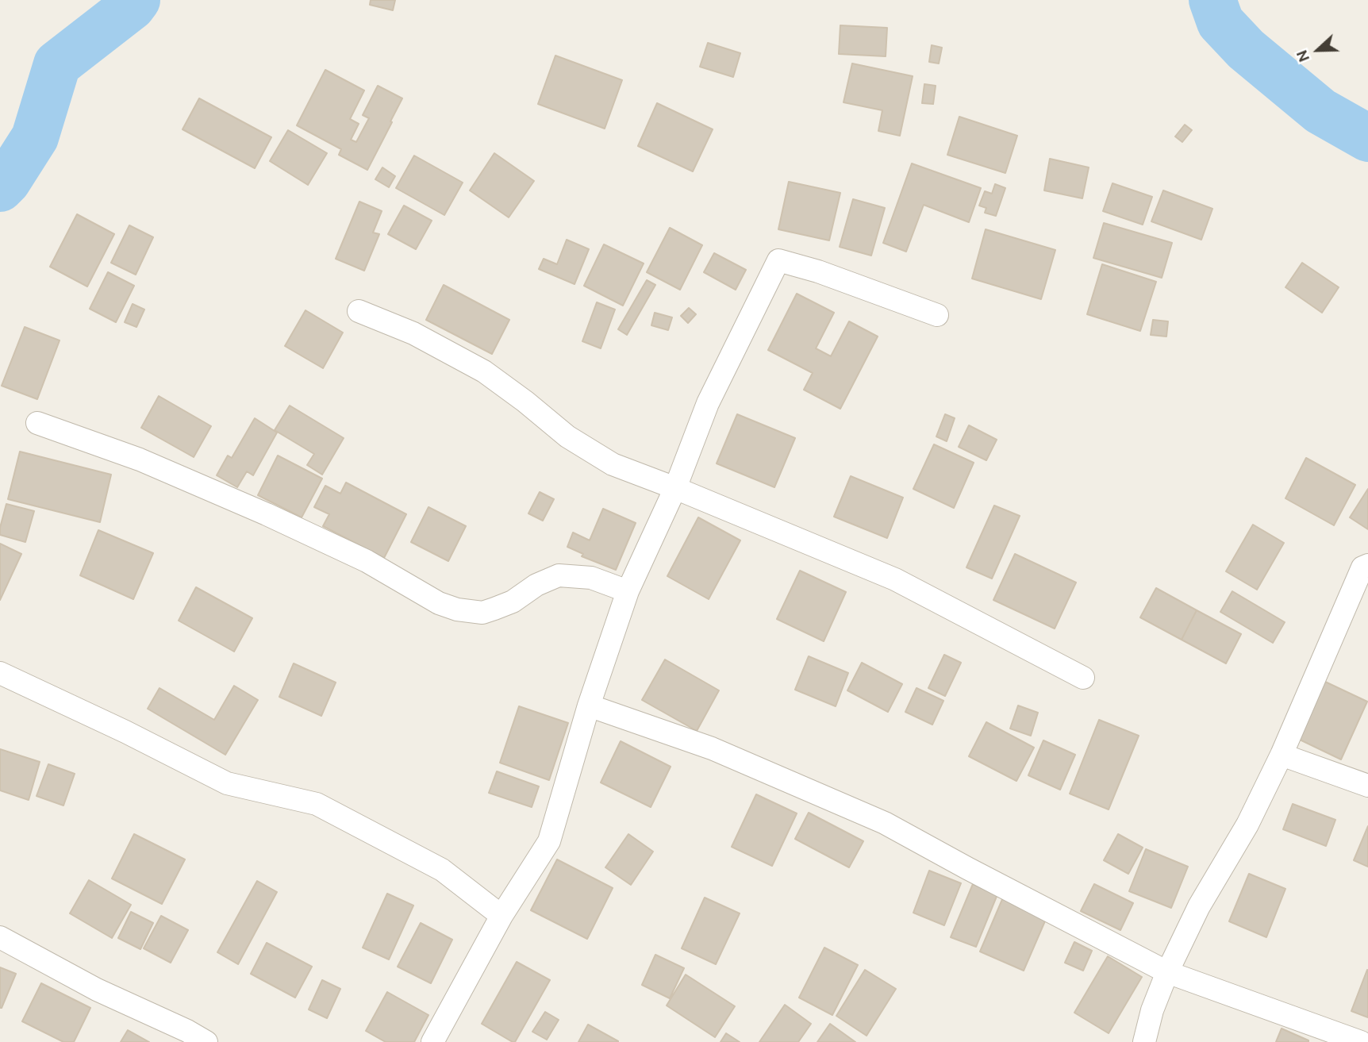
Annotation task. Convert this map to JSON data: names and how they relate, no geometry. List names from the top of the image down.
{
  "north": "left"
}
